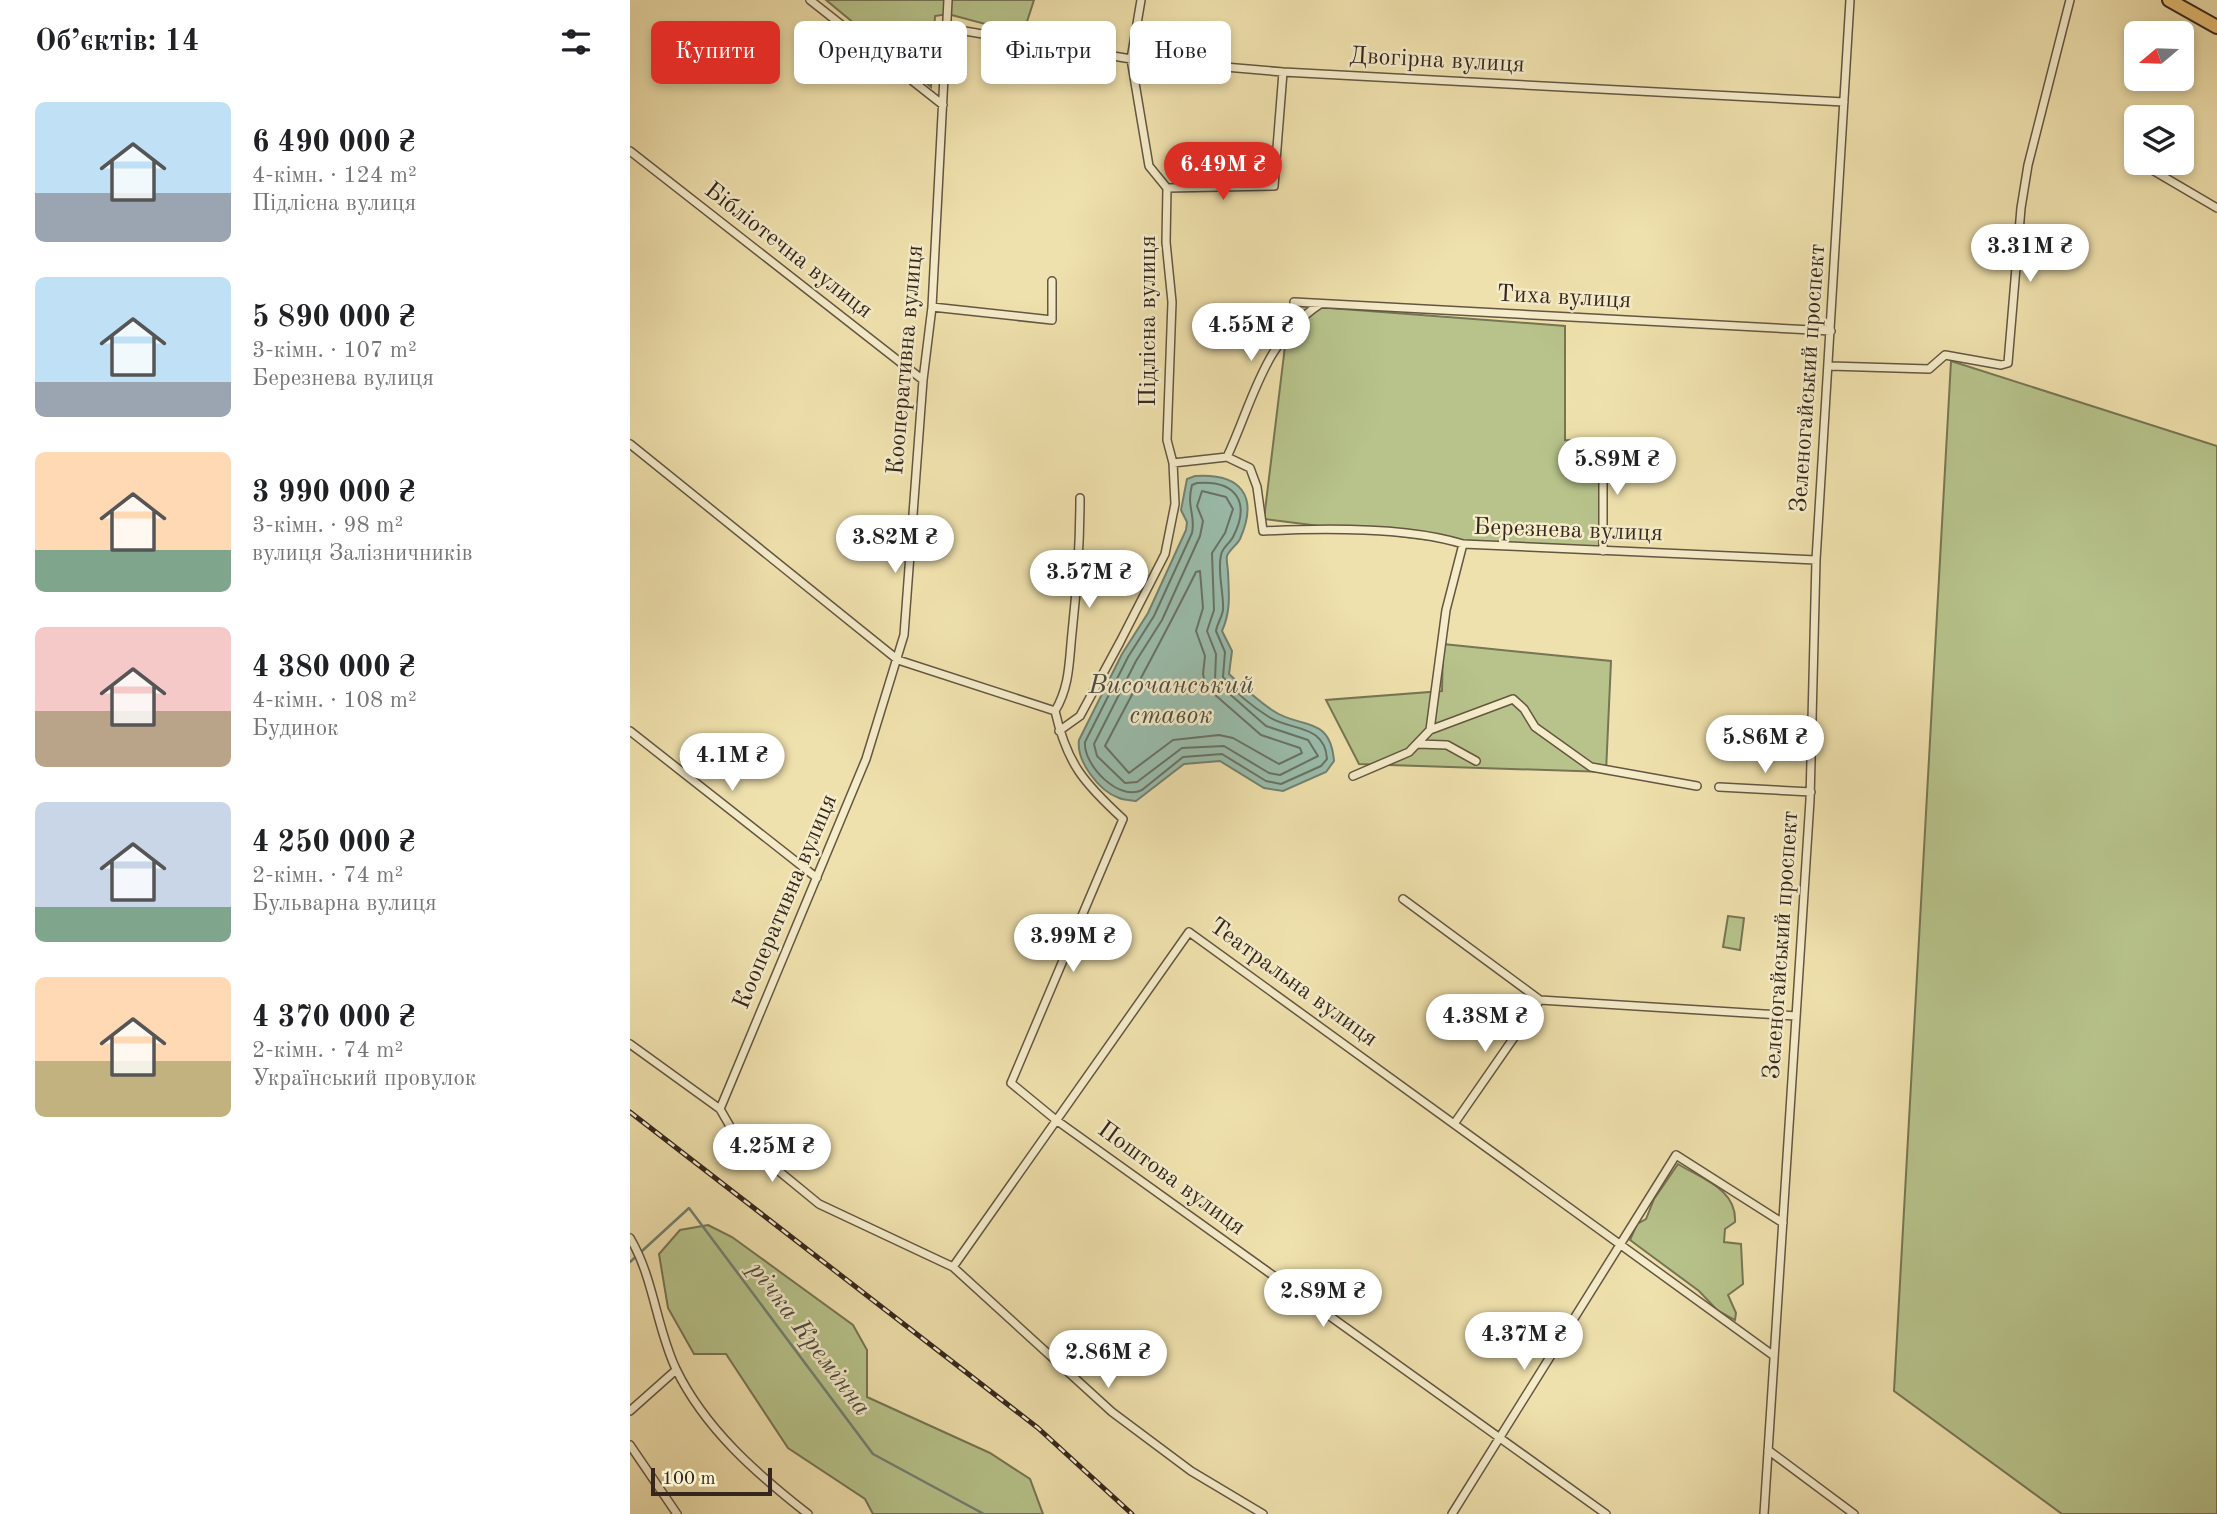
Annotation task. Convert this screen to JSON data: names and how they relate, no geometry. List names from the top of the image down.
{
  "streets": {
    "street": [
      "Двогірна вулиця",
      "Бібліотечна вулиця",
      "Тиха вулиця",
      "Підлісна вулиця",
      "Кооперативна вулиця",
      "Зеленогайський проспект",
      "Березнева вулиця",
      "Театральна вулиця",
      "Поштова вулиця"
    ]
  },
  "crossings": [
    ["Двогірна вулиця", "Зеленогайський проспект"],
    ["Бібліотечна вулиця", "Кооперативна вулиця"],
    ["Тиха вулиця", "Зеленогайський проспект"],
    ["Підлісна вулиця", "Поштова вулиця"],
    ["Зеленогайський проспект", "Березнева вулиця"],
    ["Зеленогайський проспект", "Театральна вулиця"],
    ["Театральна вулиця", "Поштова вулиця"]
  ],
  "water": ["Височанський ставок", "річка Кремінна"],
  "scale_bar": "100 m",
  "north": "left",
  "page": {
    "heading": "Об’єктів: 14",
    "chip": [
      "Купити",
      "Орендувати",
      "Фільтри",
      "Нове"
    ],
    "list": [
      {
        "name": "6 490 000 ₴",
        "note": "4-кімн. · 124 m² · Підлісна вулиця"
      },
      {
        "name": "5 890 000 ₴",
        "note": "3-кімн. · 107 m² · Березнева вулиця"
      },
      {
        "name": "3 990 000 ₴",
        "note": "3-кімн. · 98 m² · вулиця Залізничників"
      },
      {
        "name": "4 380 000 ₴",
        "note": "4-кімн. · 108 m² · Будинок"
      },
      {
        "name": "4 250 000 ₴",
        "note": "2-кімн. · 74 m² · Бульварна вулиця"
      },
      {
        "name": "4 370 000 ₴",
        "note": "2-кімн. · 74 m² · Український провулок"
      }
    ],
    "price": [
      "6.49M ₴",
      "3.31M ₴",
      "4.55M ₴",
      "5.89M ₴",
      "3.82M ₴",
      "3.57M ₴",
      "5.86M ₴",
      "4.1M ₴",
      "3.99M ₴",
      "4.38M ₴",
      "4.25M ₴",
      "2.89M ₴",
      "4.37M ₴",
      "2.86M ₴"
    ],
    "scale": "100 m"
  }
}
